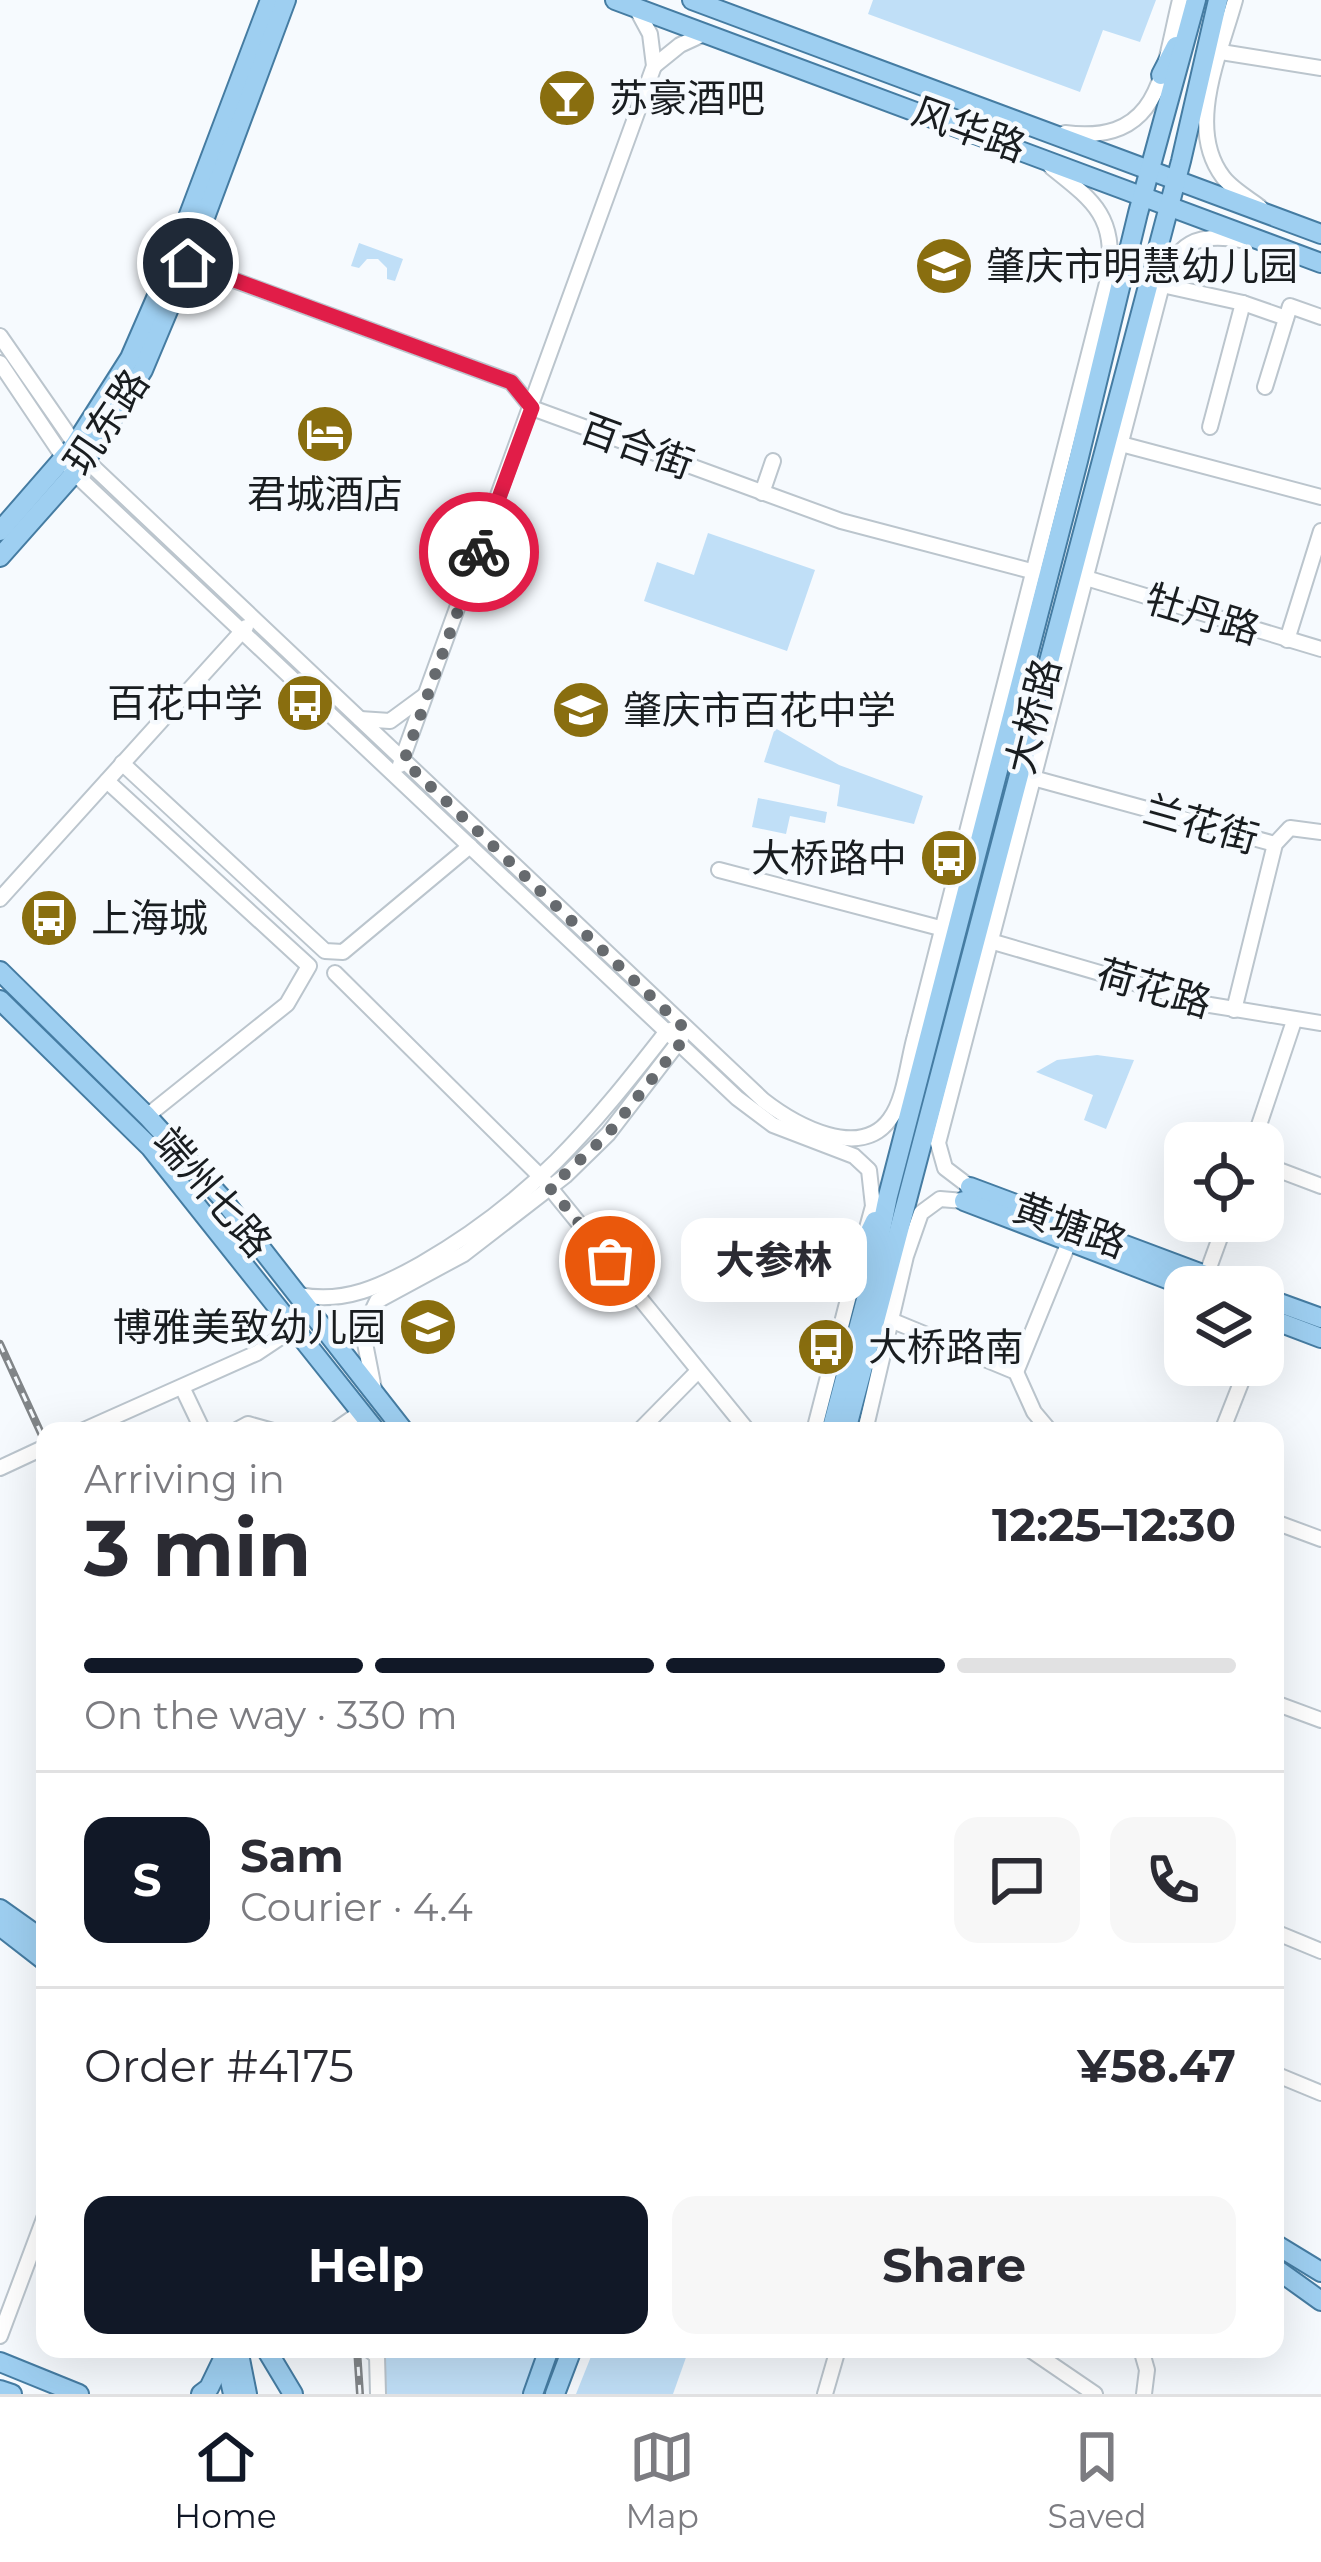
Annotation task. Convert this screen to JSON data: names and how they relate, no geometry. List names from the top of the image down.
{
  "streets": {
    "main road": [
      "风华路",
      "玑东路",
      "大桥路",
      "端州七路",
      "黄塘路"
    ],
    "street": [
      "百合街",
      "牡丹路",
      "兰花街",
      "荷花路"
    ]
  },
  "crossings": [
    ["风华路", "大桥路"],
    ["玑东路", "百合街"],
    ["兰花街", "荷花路"]
  ],
  "places": {
    "bar": ["苏豪酒吧"],
    "school or university": ["肇庆市明慧幼儿园", "肇庆市百花中学", "博雅美致幼儿园"],
    "hotel": ["君城酒店"],
    "bus stop": [
      "百花中学",
      "大桥路中",
      "上海城",
      "大桥路南"
    ],
    "other": ["大参林"]
  },
  "page": {
    "bubble": "大参林",
    "heading": ["3 min", "Arriving in", "12:25–12:30"],
    "panel": [
      "Sam",
      "Courier · 4.4",
      "Order #4175",
      "¥58.47"
    ],
    "bar": "On the way · 330 m",
    "round": "S",
    "buttons": ["Help", "Share"],
    "tabs": ["Home", "Map", "Saved"]
  }
}
